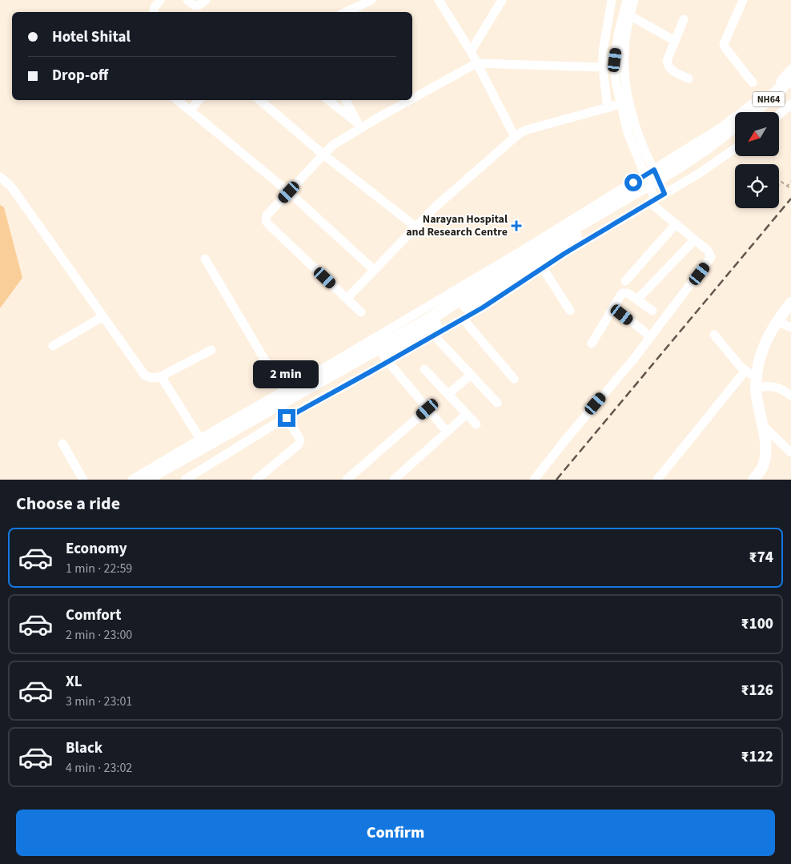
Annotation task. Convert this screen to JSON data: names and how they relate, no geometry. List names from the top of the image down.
{
  "streets": {
    "highway": ["NH64"]
  },
  "places": {
    "health": ["Narayan Hospital and Research Centre"]
  },
  "north": "bottom left",
  "page": {
    "banner": ["Hotel Shital", "Drop-off"],
    "bubble": "2 min",
    "heading": "Choose a ride",
    "list": [
      {
        "name": "Economy",
        "note": "1 min · 22:59",
        "value": "₹74"
      },
      {
        "name": "Comfort",
        "note": "2 min · 23:00",
        "value": "₹100"
      },
      {
        "name": "XL",
        "note": "3 min · 23:01",
        "value": "₹126"
      },
      {
        "name": "Black",
        "note": "4 min · 23:02",
        "value": "₹122"
      }
    ],
    "buttons": "Confirm"
  }
}
